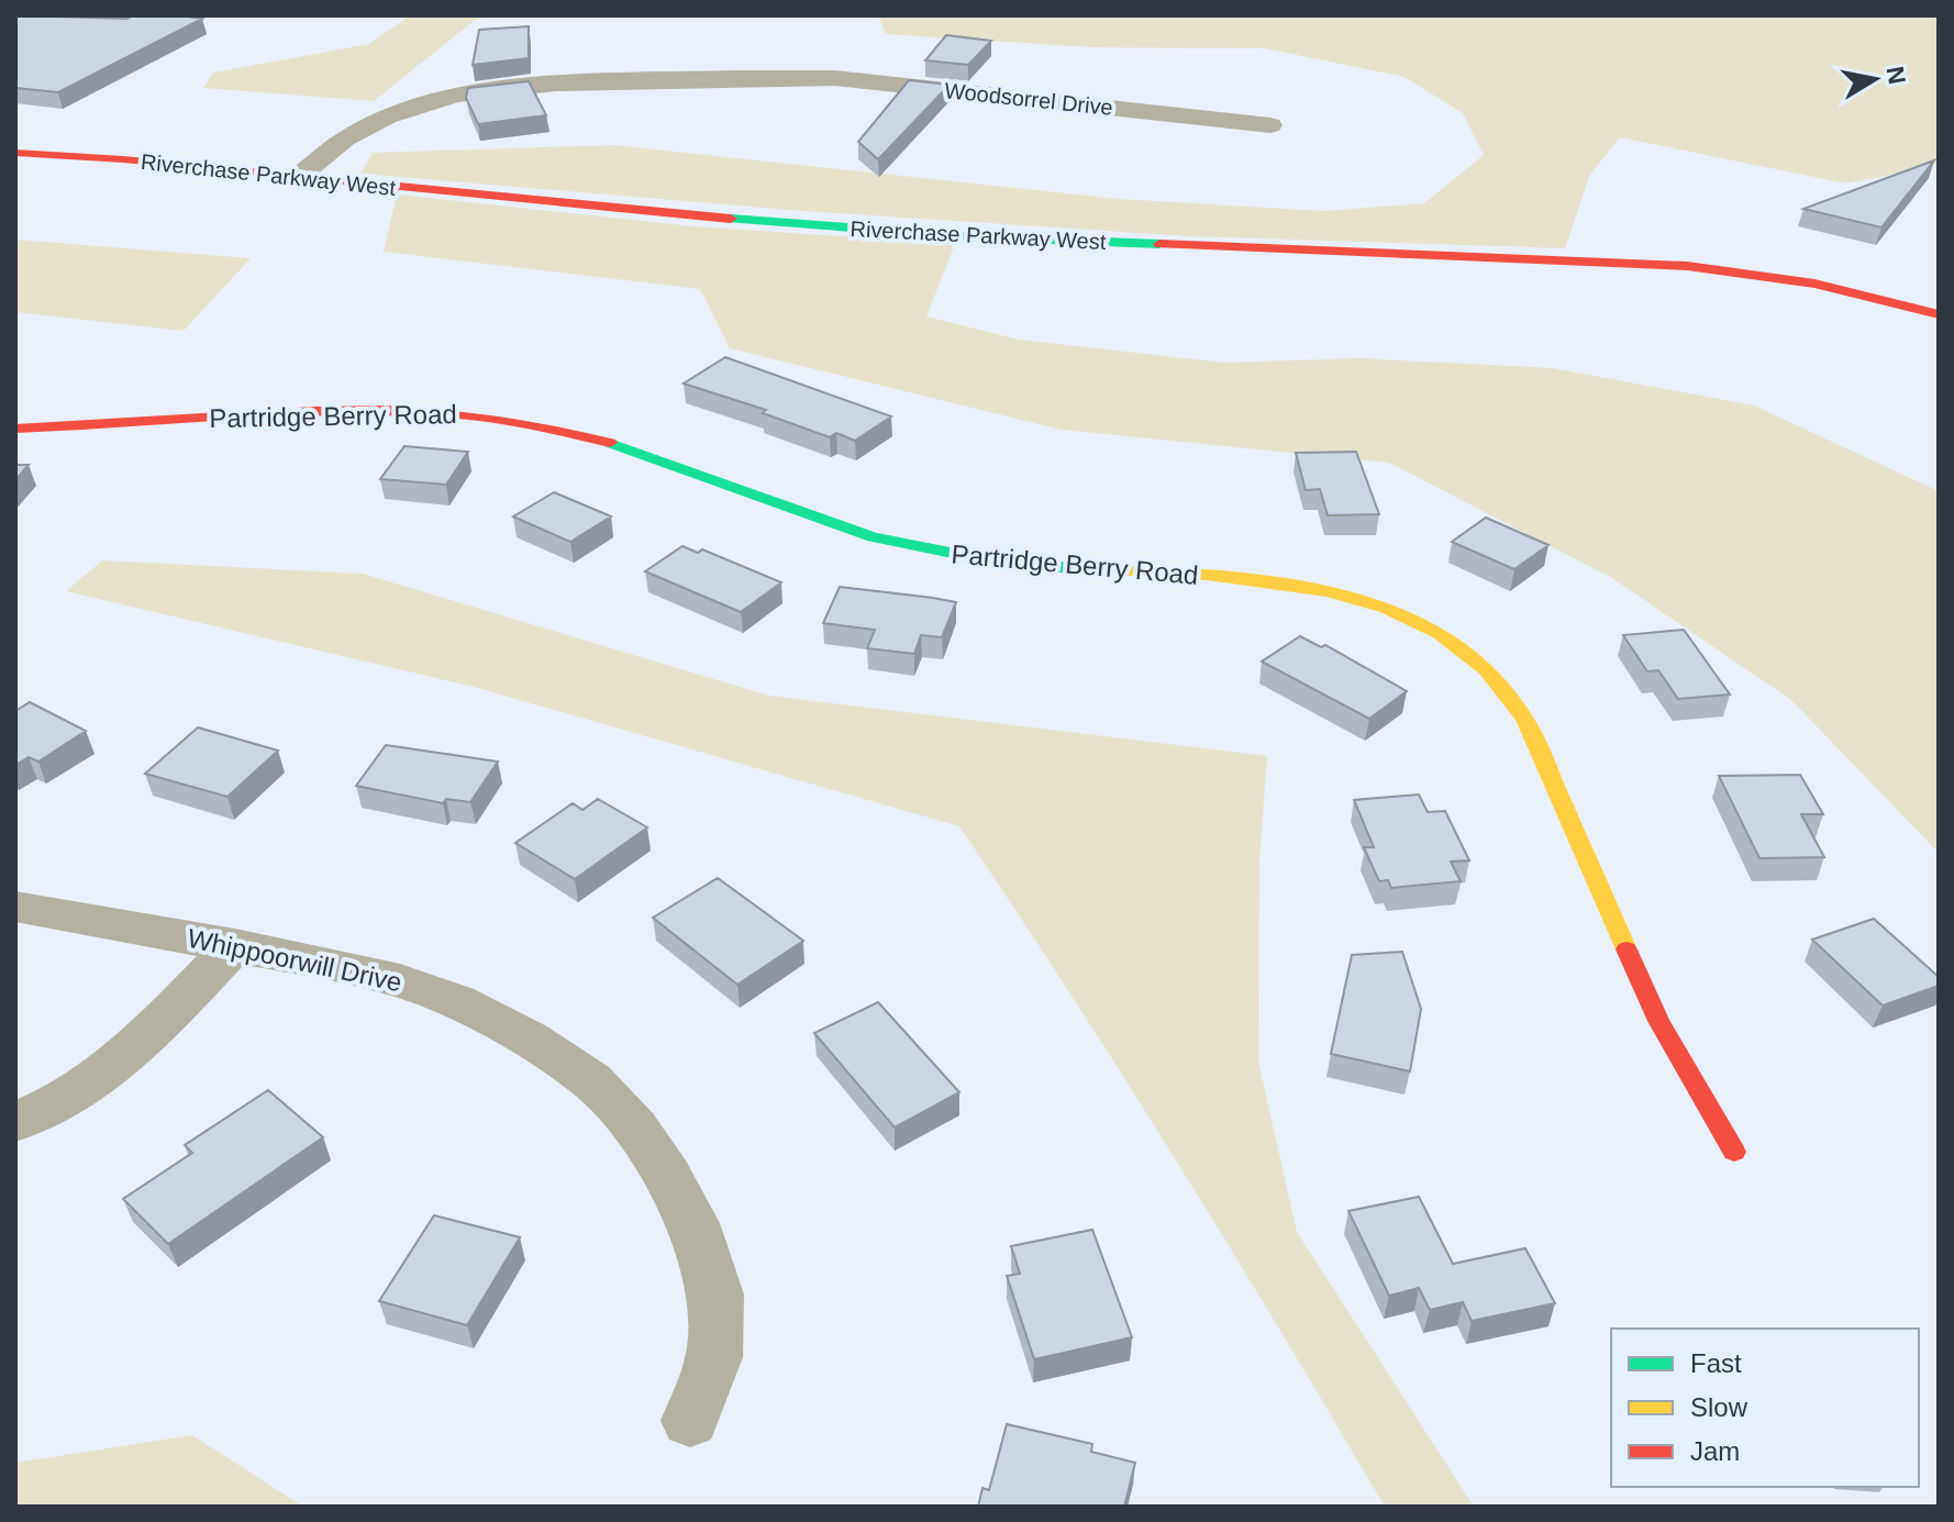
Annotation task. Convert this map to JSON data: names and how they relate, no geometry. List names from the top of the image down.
{
  "streets": {
    "street": [
      "Woodsorrel Drive",
      "Riverchase Parkway West",
      "Partridge Berry Road",
      "Whippoorwill Drive"
    ]
  },
  "crossings": [
    ["Woodsorrel Drive", "Riverchase Parkway West"]
  ],
  "legend": ["Fast", "Slow", "Jam"],
  "north": "right"
}
